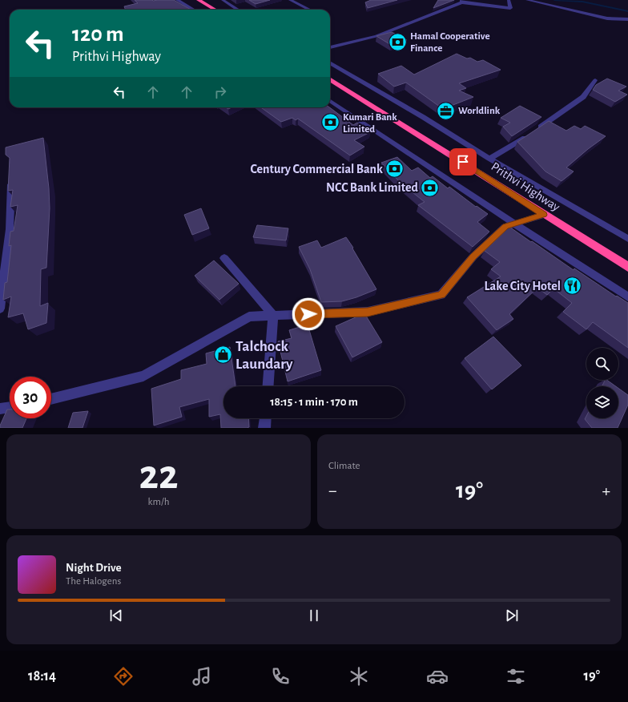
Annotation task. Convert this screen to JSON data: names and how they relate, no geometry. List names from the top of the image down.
{
  "streets": {
    "highway": ["Prithvi Highway"]
  },
  "places": {
    "bank": [
      "Hamal Cooperative Finance",
      "Kumari Bank Limited",
      "Century Commercial Bank",
      "NCC Bank Limited"
    ],
    "office": ["Worldlink"],
    "restaurant": ["Lake City Hotel"],
    "shop": ["Talchock Laundary"]
  },
  "page": {
    "turn": ["120 m", "Prithvi Highway"],
    "limit": "30",
    "trip": "18:15 · 1 min · 170 m",
    "tile": [
      ["22", "km/h"],
      "Climate"
    ],
    "heat": ["−", "19°", "+"],
    "song": ["Night Drive", "The Halogens"],
    "tabs": ["18:14", "19°"]
  }
}
